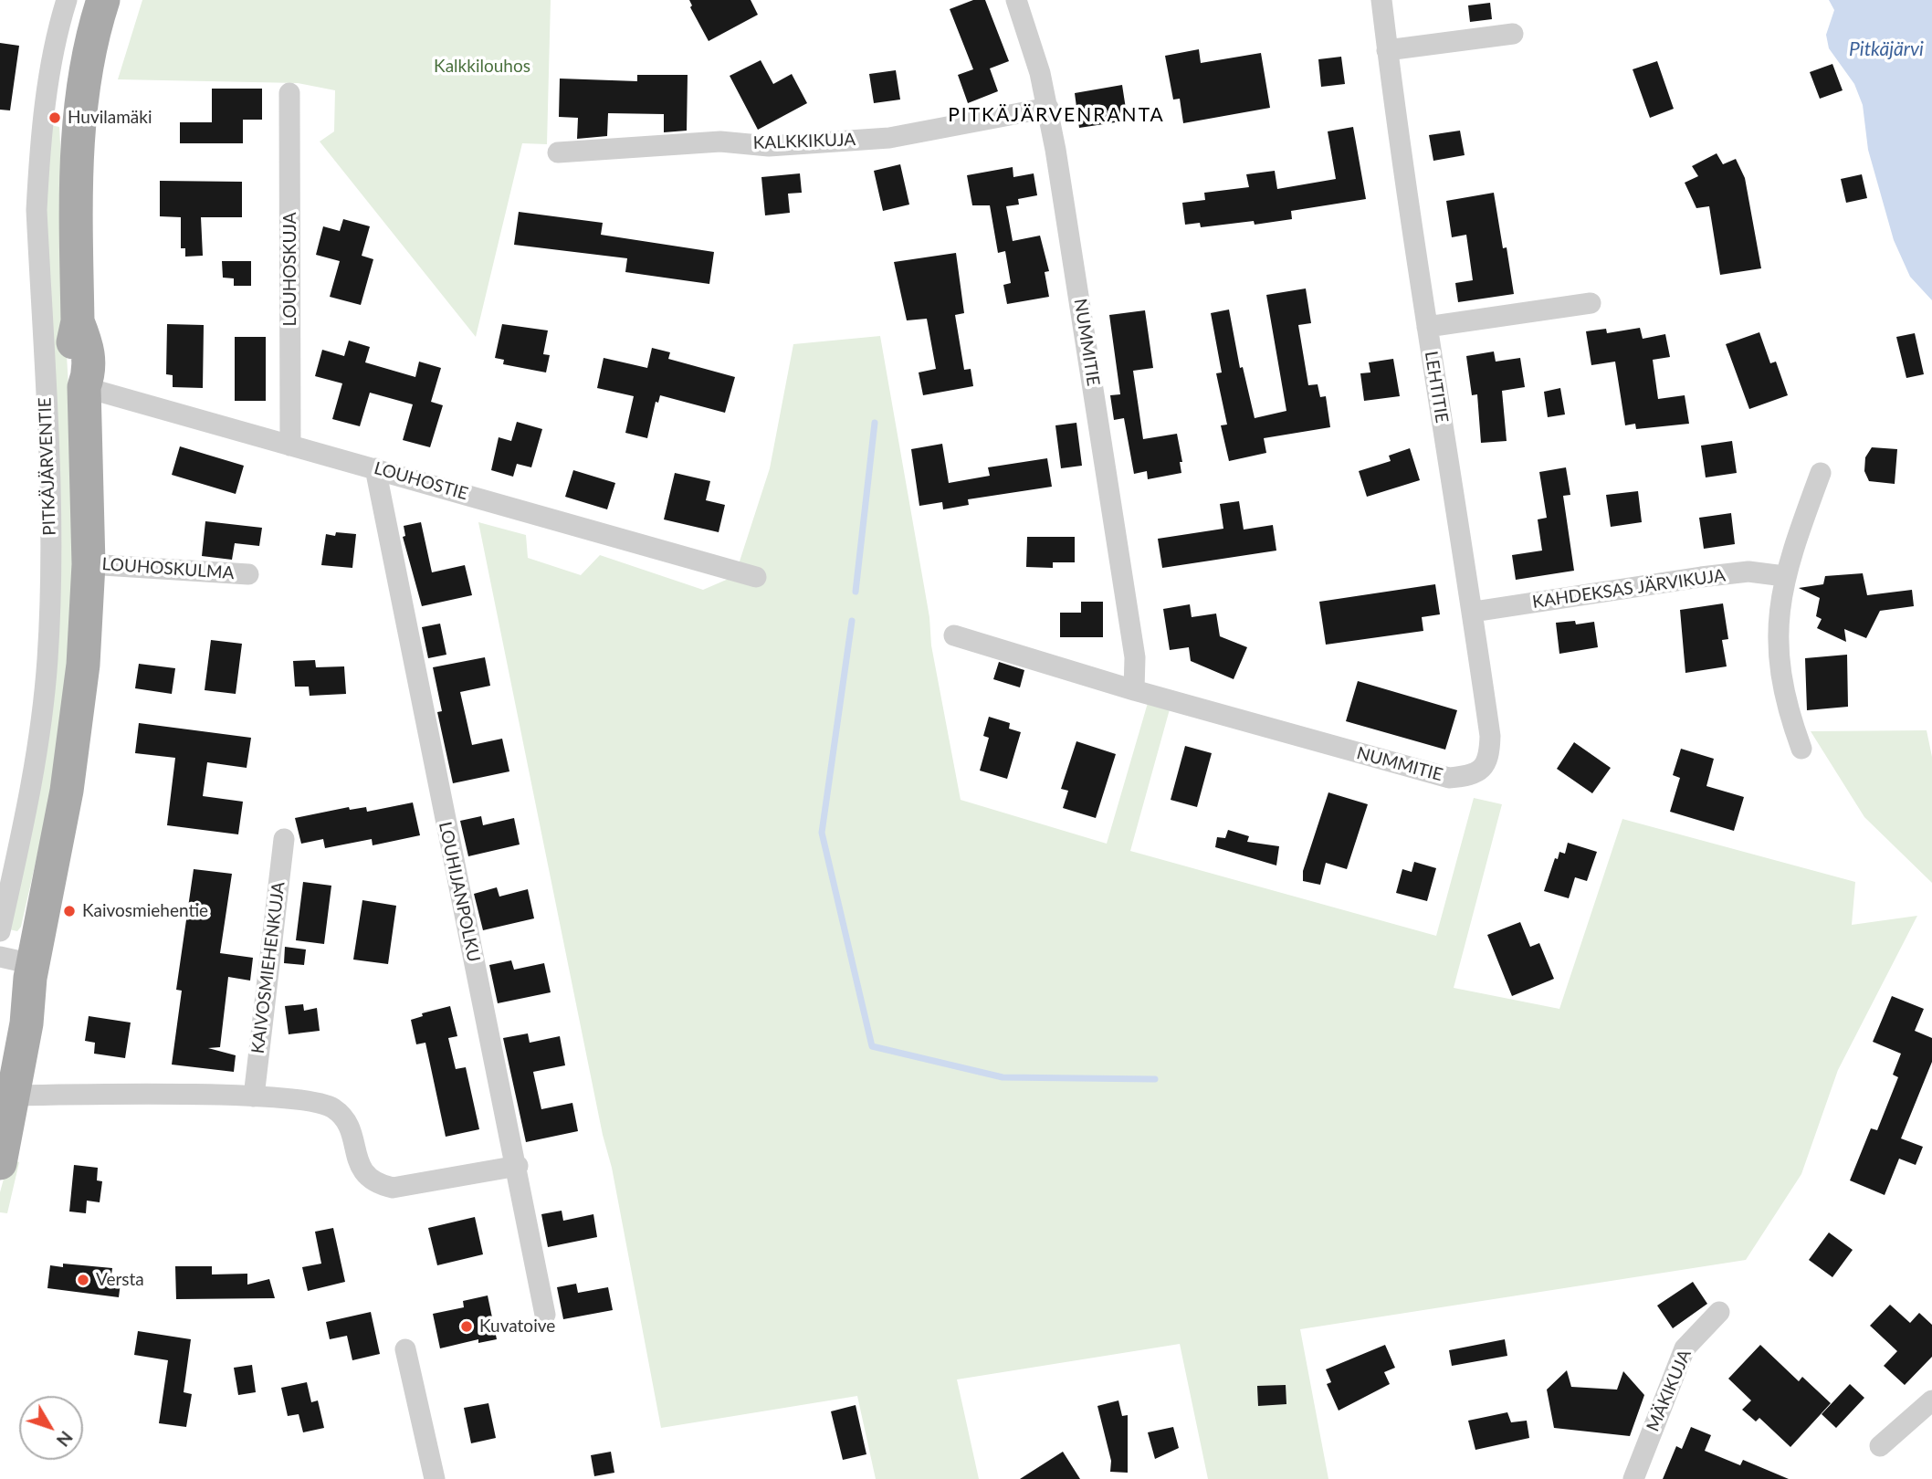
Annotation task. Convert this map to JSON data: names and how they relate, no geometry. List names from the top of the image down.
{
  "streets": {
    "street": [
      "KALKKIKUJA",
      "LOUHOSKUJA",
      "NUMMITIE",
      "LEHTITIE",
      "PITKÄJÄRVENTIE",
      "LOUHOSTIE",
      "LOUHOSKULMA",
      "KAHDEKSAS JÄRVIKUJA",
      "LOUHIJANPOLKU",
      "KAIVOSMIEHENKUJA",
      "MÄKIKUJA"
    ]
  },
  "crossings": [
    ["KALKKIKUJA", "NUMMITIE"],
    ["LOUHOSKUJA", "LOUHOSTIE"],
    ["NUMMITIE", "LEHTITIE"],
    ["LEHTITIE", "KAHDEKSAS JÄRVIKUJA"],
    ["LOUHOSTIE", "LOUHIJANPOLKU"]
  ],
  "districts": ["PITKÄJÄRVENRANTA"],
  "water": ["Pitkäjärvi"],
  "parks": ["Kalkkilouhos"],
  "places": [
    "Huvilamäki",
    "Kaivosmiehentie",
    "Versta",
    "Kuvatoive"
  ],
  "north": "bottom right"
}
